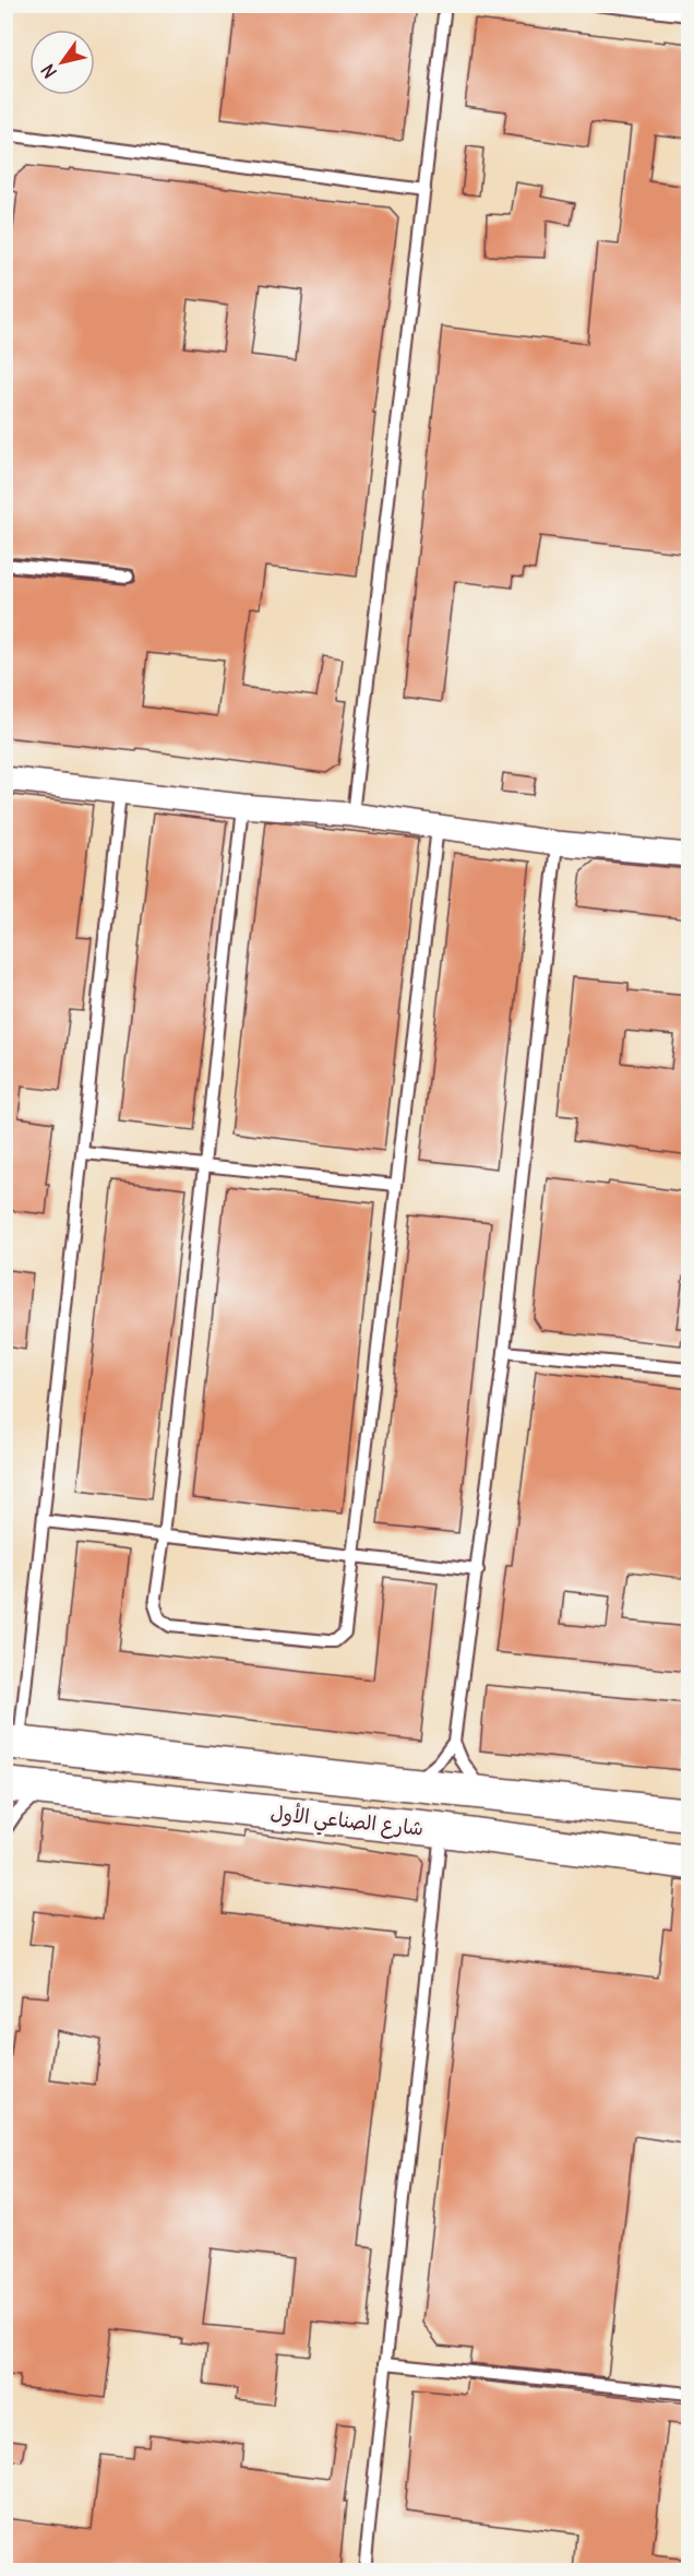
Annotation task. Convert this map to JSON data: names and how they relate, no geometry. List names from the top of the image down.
{
  "streets": {
    "main road": ["شارع الصناعي الأول"]
  },
  "north": "bottom left"
}
